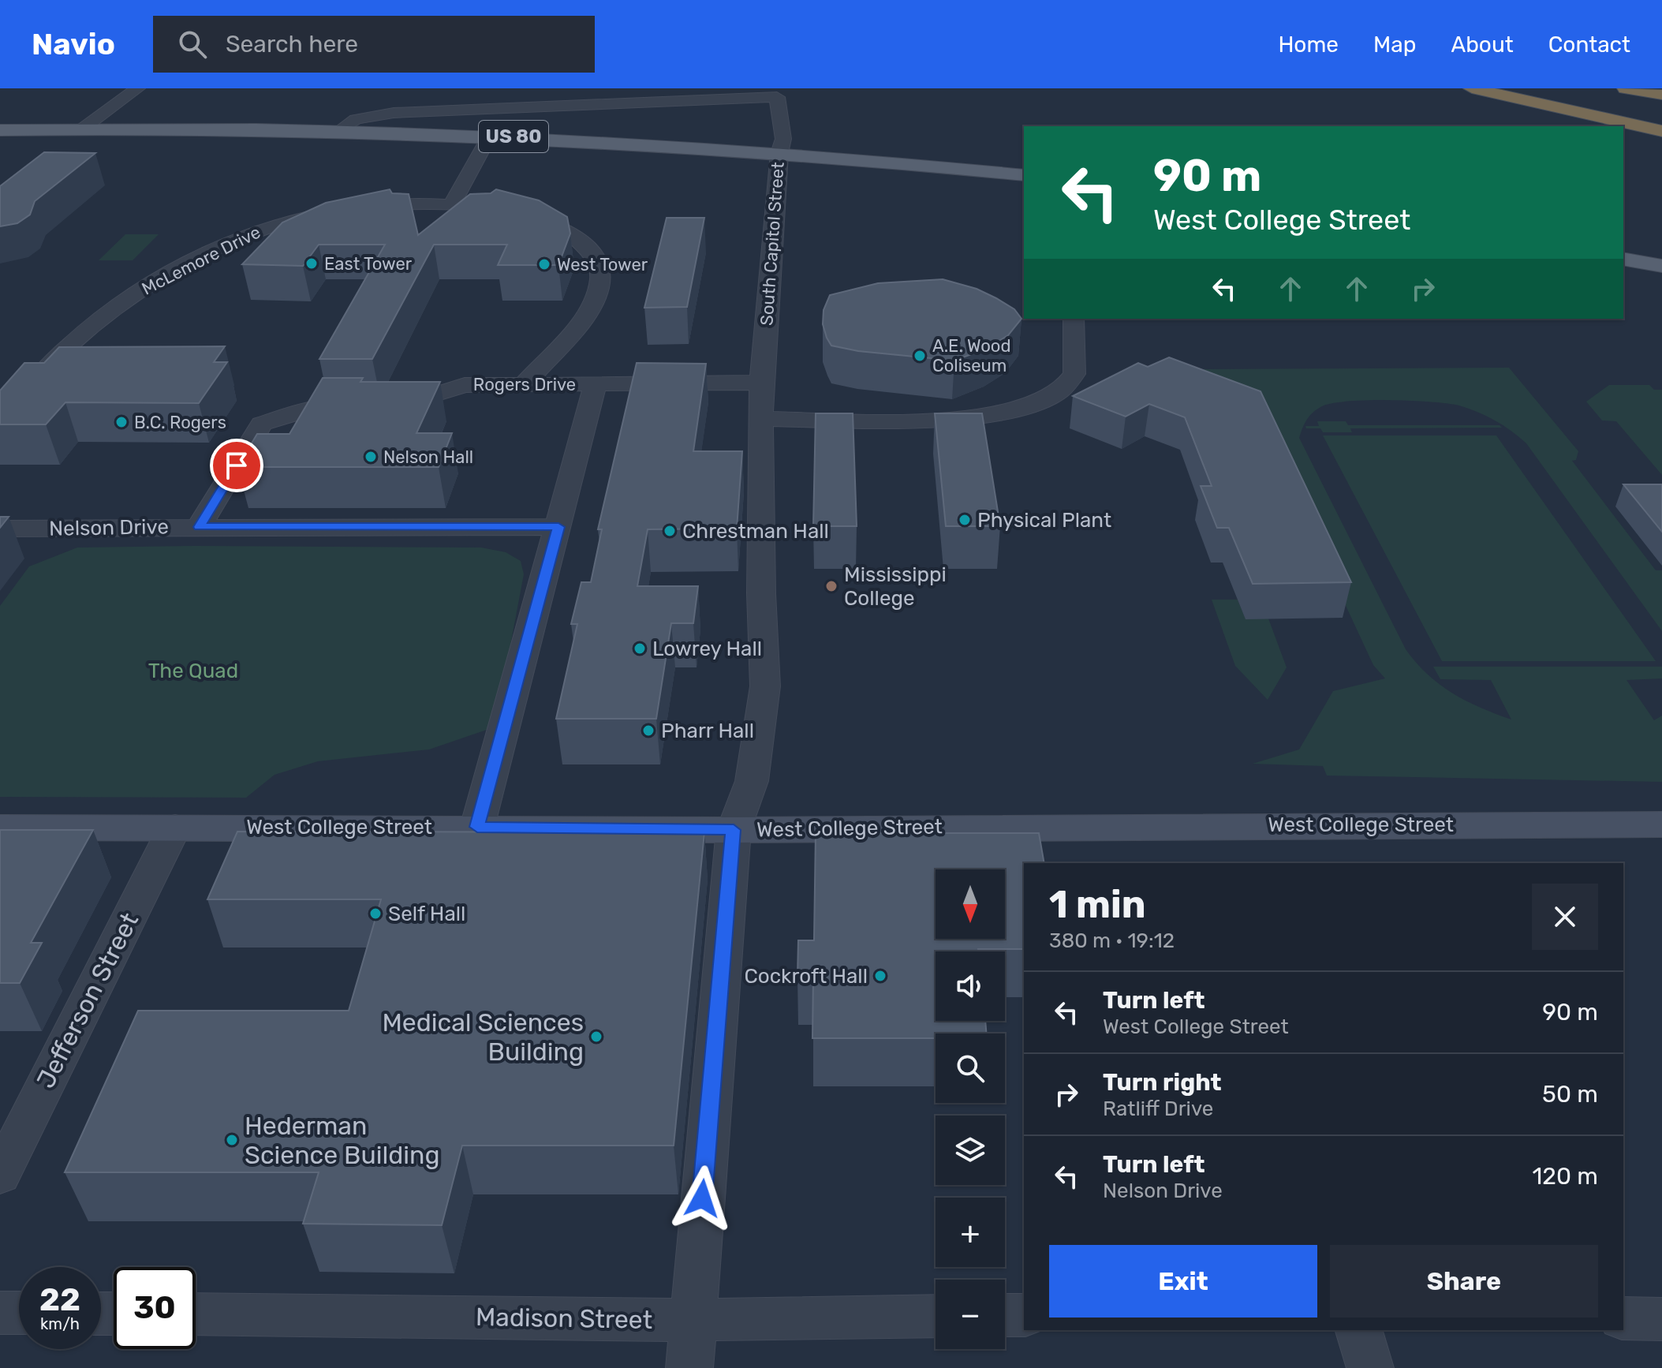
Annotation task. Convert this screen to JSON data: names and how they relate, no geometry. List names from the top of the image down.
{
  "streets": {
    "main road": ["US 80"],
    "street": [
      "South Capitol Street",
      "McLemore Drive",
      "Rogers Drive",
      "Nelson Drive",
      "West College Street",
      "Jefferson Street",
      "Madison Street"
    ]
  },
  "crossings": [
    ["US 80", "South Capitol Street"],
    ["South Capitol Street", "Rogers Drive"],
    ["South Capitol Street", "West College Street"],
    ["South Capitol Street", "Madison Street"],
    ["McLemore Drive", "Rogers Drive"],
    ["Rogers Drive", "Nelson Drive"],
    ["West College Street", "Jefferson Street"]
  ],
  "parks": ["The Quad"],
  "places": [
    "East Tower",
    "West Tower",
    "A.E. Wood Coliseum",
    "B.C. Rogers",
    "Nelson Hall",
    "Physical Plant",
    "Chrestman Hall",
    "Mississippi College",
    "Lowrey Hall",
    "Pharr Hall",
    "Self Hall",
    "Cockroft Hall",
    "Medical Sciences Building",
    "Hederman Science Building"
  ],
  "north": "bottom",
  "page": {
    "header": "Navio",
    "search": "Search here",
    "nav": [
      "Home",
      "Map",
      "About",
      "Contact"
    ],
    "turn": ["90 m", "West College Street"],
    "heading": ["1 min", "380 m · 19:12"],
    "map_buttons": ["+", "−"],
    "list": [
      {
        "name": "Turn left",
        "note": "West College Street",
        "value": "90 m"
      },
      {
        "name": "Turn right",
        "note": "Ratliff Drive",
        "value": "50 m"
      },
      {
        "name": "Turn left",
        "note": "Nelson Drive",
        "value": "120 m"
      }
    ],
    "buttons": ["Exit", "Share"],
    "speed": "22 km/h",
    "limit": "30"
  }
}
